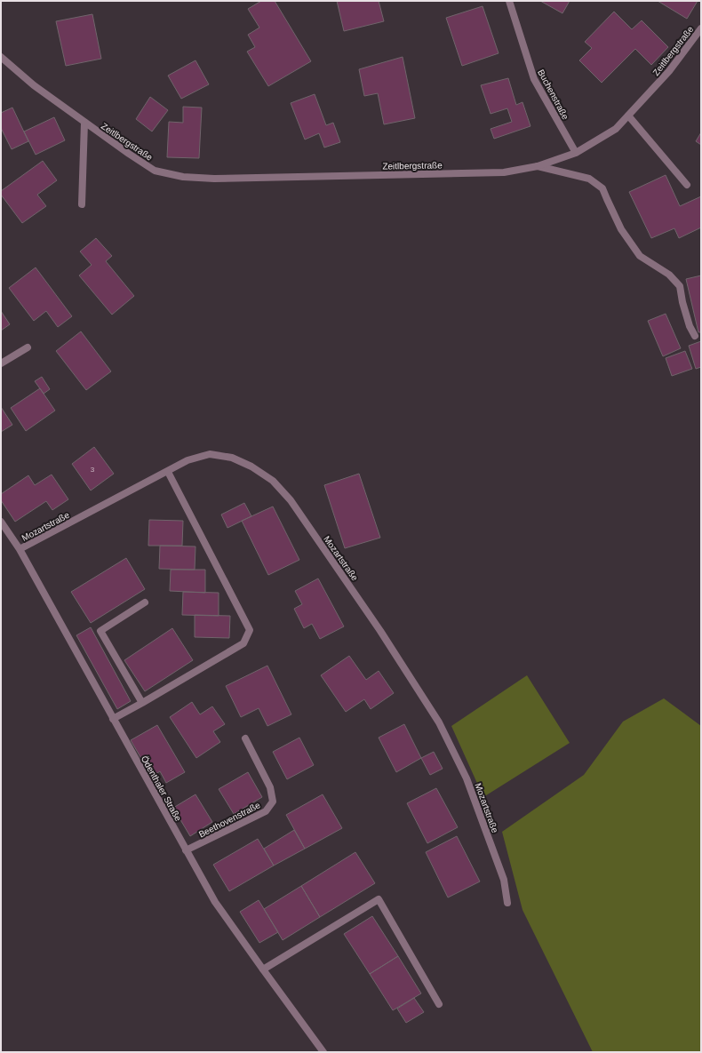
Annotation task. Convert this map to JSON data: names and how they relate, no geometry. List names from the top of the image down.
{
  "streets": {
    "street": [
      "Zeitlbergstraße",
      "Buchenstraße",
      "Mozartstraße",
      "Ödenthaler Straße",
      "Beethovenstraße"
    ]
  },
  "crossings": [
    ["Zeitlbergstraße", "Buchenstraße"],
    ["Mozartstraße", "Ödenthaler Straße"],
    ["Ödenthaler Straße", "Beethovenstraße"]
  ],
  "house_numbers": ["3"]
}
